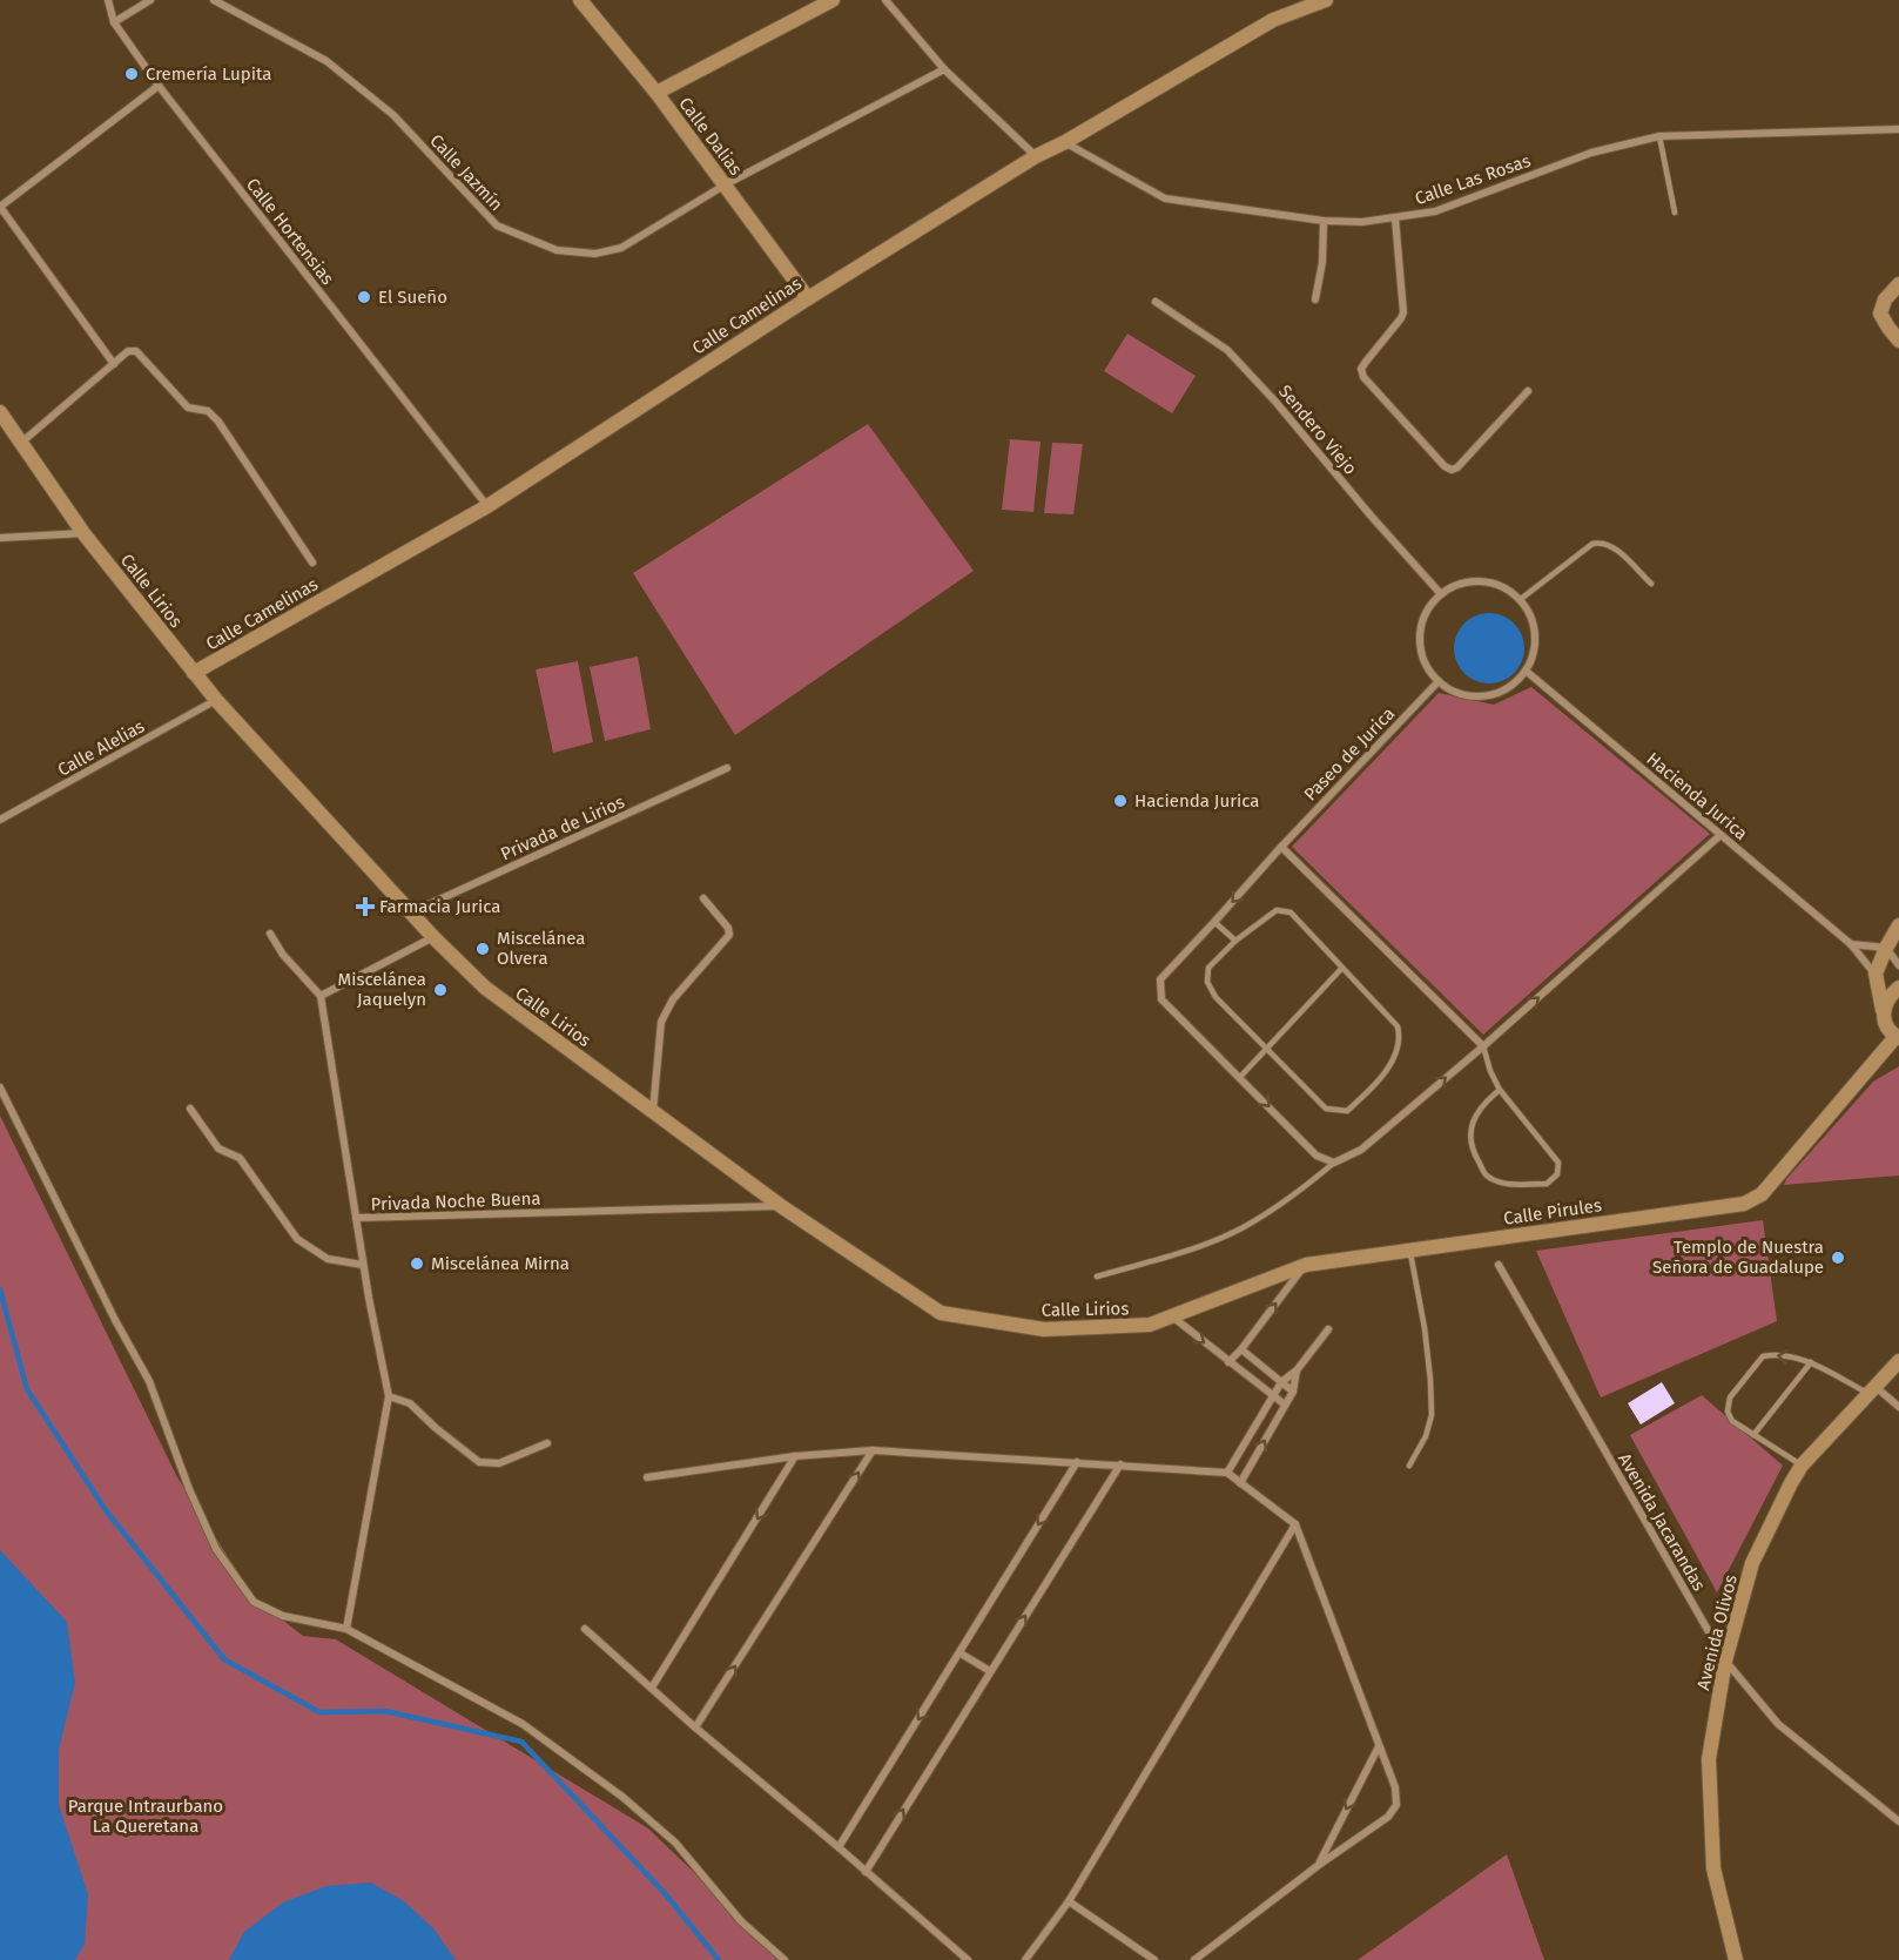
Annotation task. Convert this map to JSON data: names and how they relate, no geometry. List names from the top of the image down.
{
  "streets": {
    "street": [
      "Calle Dalias",
      "Calle Jazmín",
      "Calle Las Rosas",
      "Calle Hortensias",
      "Calle Camelinas",
      "Sendero Viejo",
      "Calle Lirios",
      "Calle Alelias",
      "Paseo de Jurica",
      "Hacienda Jurica",
      "Privada de Lirios",
      "Privada Noche Buena",
      "Calle Pirules",
      "Avenida Jacarandas",
      "Avenida Olivos"
    ]
  },
  "crossings": [
    ["Calle Dalias", "Calle Jazmín"],
    ["Calle Dalias", "Calle Camelinas"],
    ["Calle Las Rosas", "Calle Camelinas"],
    ["Calle Hortensias", "Calle Camelinas"],
    ["Calle Camelinas", "Calle Lirios"],
    ["Sendero Viejo", "Paseo de Jurica"],
    ["Sendero Viejo", "Hacienda Jurica"],
    ["Calle Lirios", "Calle Alelias"],
    ["Calle Lirios", "Privada de Lirios"],
    ["Calle Lirios", "Privada Noche Buena"],
    ["Calle Lirios", "Calle Pirules"],
    ["Paseo de Jurica", "Hacienda Jurica"],
    ["Avenida Jacarandas", "Avenida Olivos"]
  ],
  "parks": ["Parque Intraurbano La Queretana"],
  "places": {
    "other": [
      "Cremería Lupita",
      "El Sueño",
      "Hacienda Jurica",
      "Miscelánea Olvera",
      "Miscelánea Jaquelyn",
      "Templo de Nuestra Señora de Guadalupe",
      "Miscelánea Mirna"
    ],
    "health": ["Farmacia Jurica"]
  }
}
